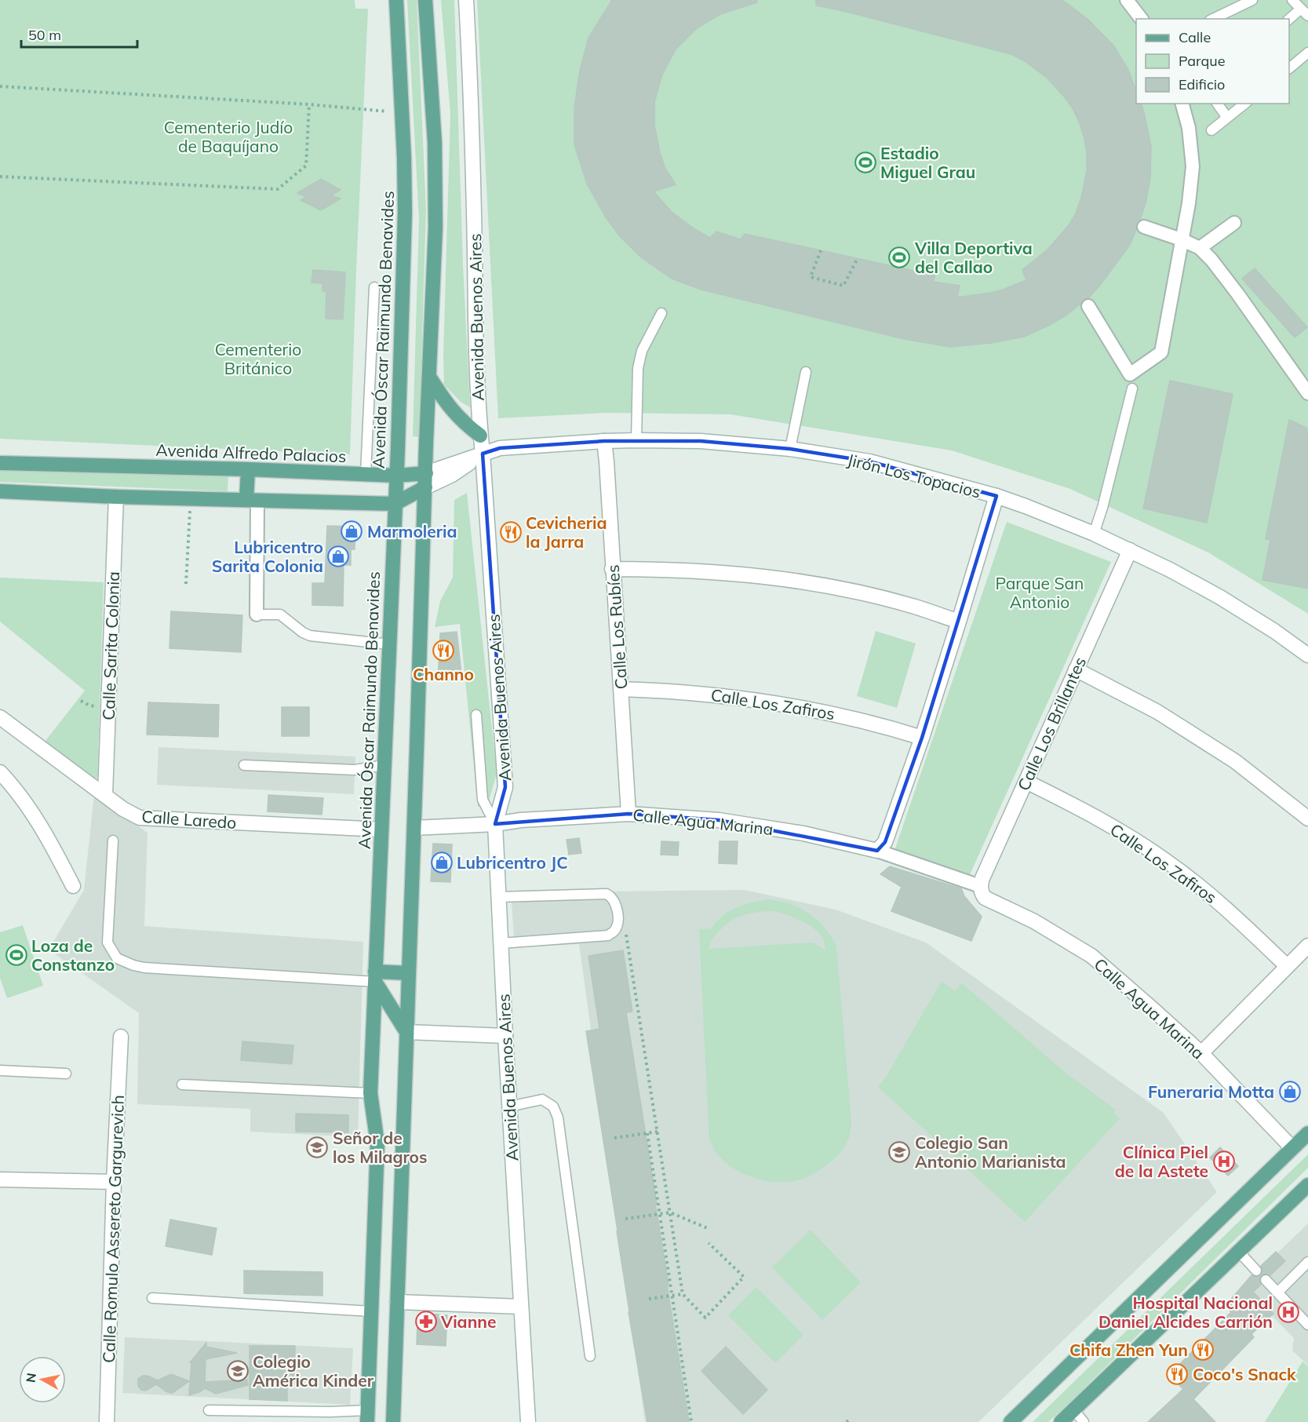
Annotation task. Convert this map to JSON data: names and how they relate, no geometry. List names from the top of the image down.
{
  "streets": {
    "main road": ["Avenida Óscar Raimundo Benavides", "Avenida Alfredo Palacios"],
    "street": [
      "Avenida Buenos Aires",
      "Jirón Los Topacios",
      "Calle Los Rubíes",
      "Calle Sarita Colonia",
      "Calle Los Zafiros",
      "Calle Los Brillantes",
      "Calle Laredo",
      "Calle Agua Marina",
      "Calle Romulo Assereto Gargurevich"
    ]
  },
  "crossings": [
    ["Avenida Buenos Aires", "Avenida Alfredo Palacios"],
    ["Avenida Buenos Aires", "Jirón Los Topacios"],
    ["Avenida Buenos Aires", "Calle Agua Marina"],
    ["Avenida Óscar Raimundo Benavides", "Avenida Alfredo Palacios"],
    ["Avenida Óscar Raimundo Benavides", "Calle Laredo"],
    ["Avenida Alfredo Palacios", "Jirón Los Topacios"],
    ["Jirón Los Topacios", "Calle Los Rubíes"],
    ["Jirón Los Topacios", "Calle Los Brillantes"],
    ["Calle Los Rubíes", "Calle Los Zafiros"],
    ["Calle Los Rubíes", "Calle Agua Marina"],
    ["Calle Sarita Colonia", "Calle Laredo"],
    ["Calle Los Zafiros", "Calle Los Brillantes"],
    ["Calle Los Brillantes", "Calle Agua Marina"]
  ],
  "parks": ["Cementerio Judío de Baquíjano", "Cementerio Británico", "Parque San Antonio"],
  "places": {
    "sports": ["Estadio Miguel Grau", "Villa Deportiva del Callao", "Loza de Constanzo"],
    "shop": [
      "Marmoleria",
      "Lubricentro Sarita Colonia",
      "Lubricentro JC",
      "Funeraria Motta"
    ],
    "restaurant": [
      "Cevicheria la Jarra",
      "Channo",
      "Chifa Zhen Yun",
      "Coco's Snack"
    ],
    "school or university": ["Señor de los Milagros", "Colegio San Antonio Marianista", "Colegio América Kinder"],
    "hospital": ["Clínica Piel de la Astete", "Hospital Nacional Daniel Alcides Carrión"],
    "pharmacy": ["Vianne"]
  },
  "legend": ["Calle", "Parque", "Edificio"],
  "scale_bar": "50 m",
  "north": "left"
}
